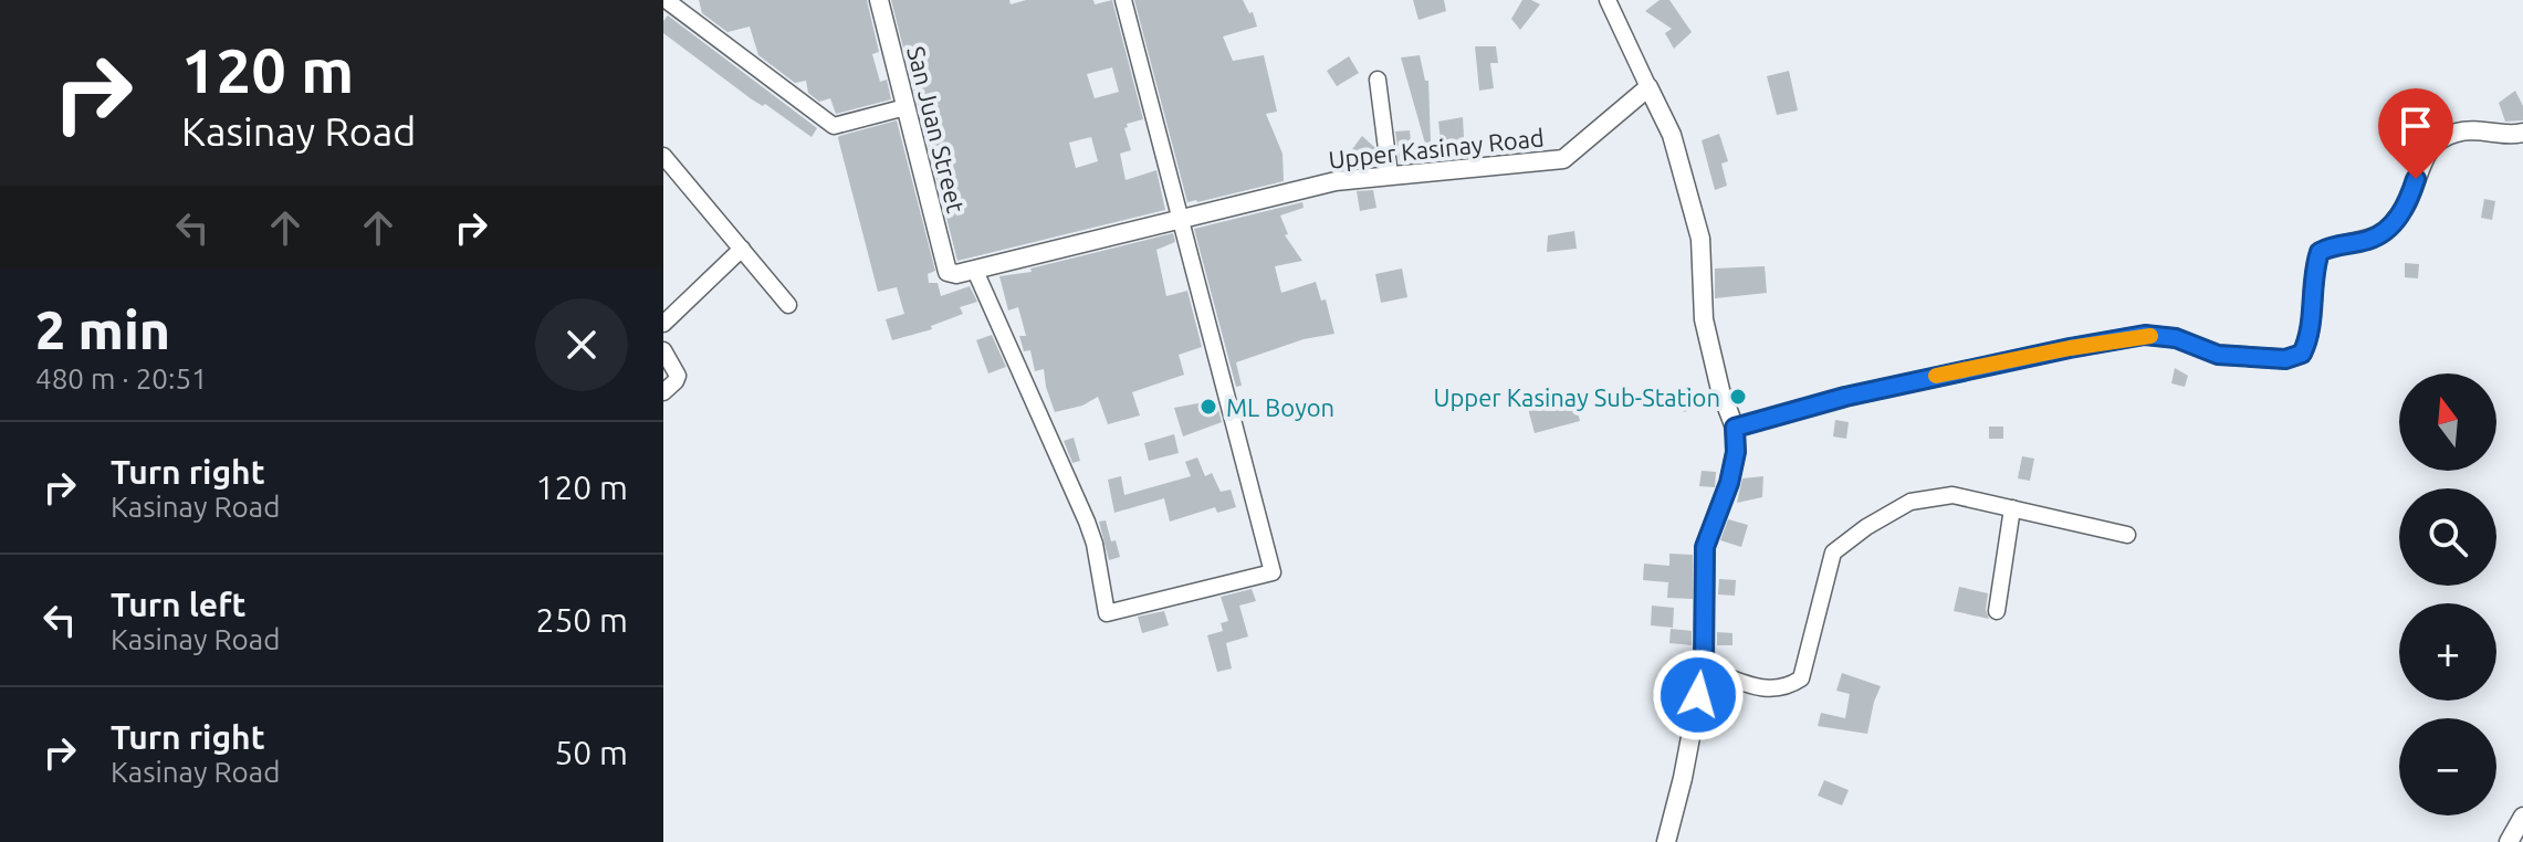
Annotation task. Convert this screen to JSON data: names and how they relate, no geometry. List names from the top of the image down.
{
  "streets": {
    "street": ["San Juan Street", "Upper Kasinay Road"]
  },
  "crossings": [
    ["San Juan Street", "Upper Kasinay Road"]
  ],
  "places": ["Upper Kasinay Sub-Station", "ML Boyon"],
  "north": "top",
  "page": {
    "turn": ["120 m", "Kasinay Road"],
    "heading": ["2 min", "480 m · 20:51"],
    "map_buttons": ["+", "−"],
    "list": [
      {
        "name": "Turn right",
        "note": "Kasinay Road",
        "value": "120 m"
      },
      {
        "name": "Turn left",
        "note": "Kasinay Road",
        "value": "250 m"
      },
      {
        "name": "Turn right",
        "note": "Kasinay Road",
        "value": "50 m"
      }
    ]
  }
}
